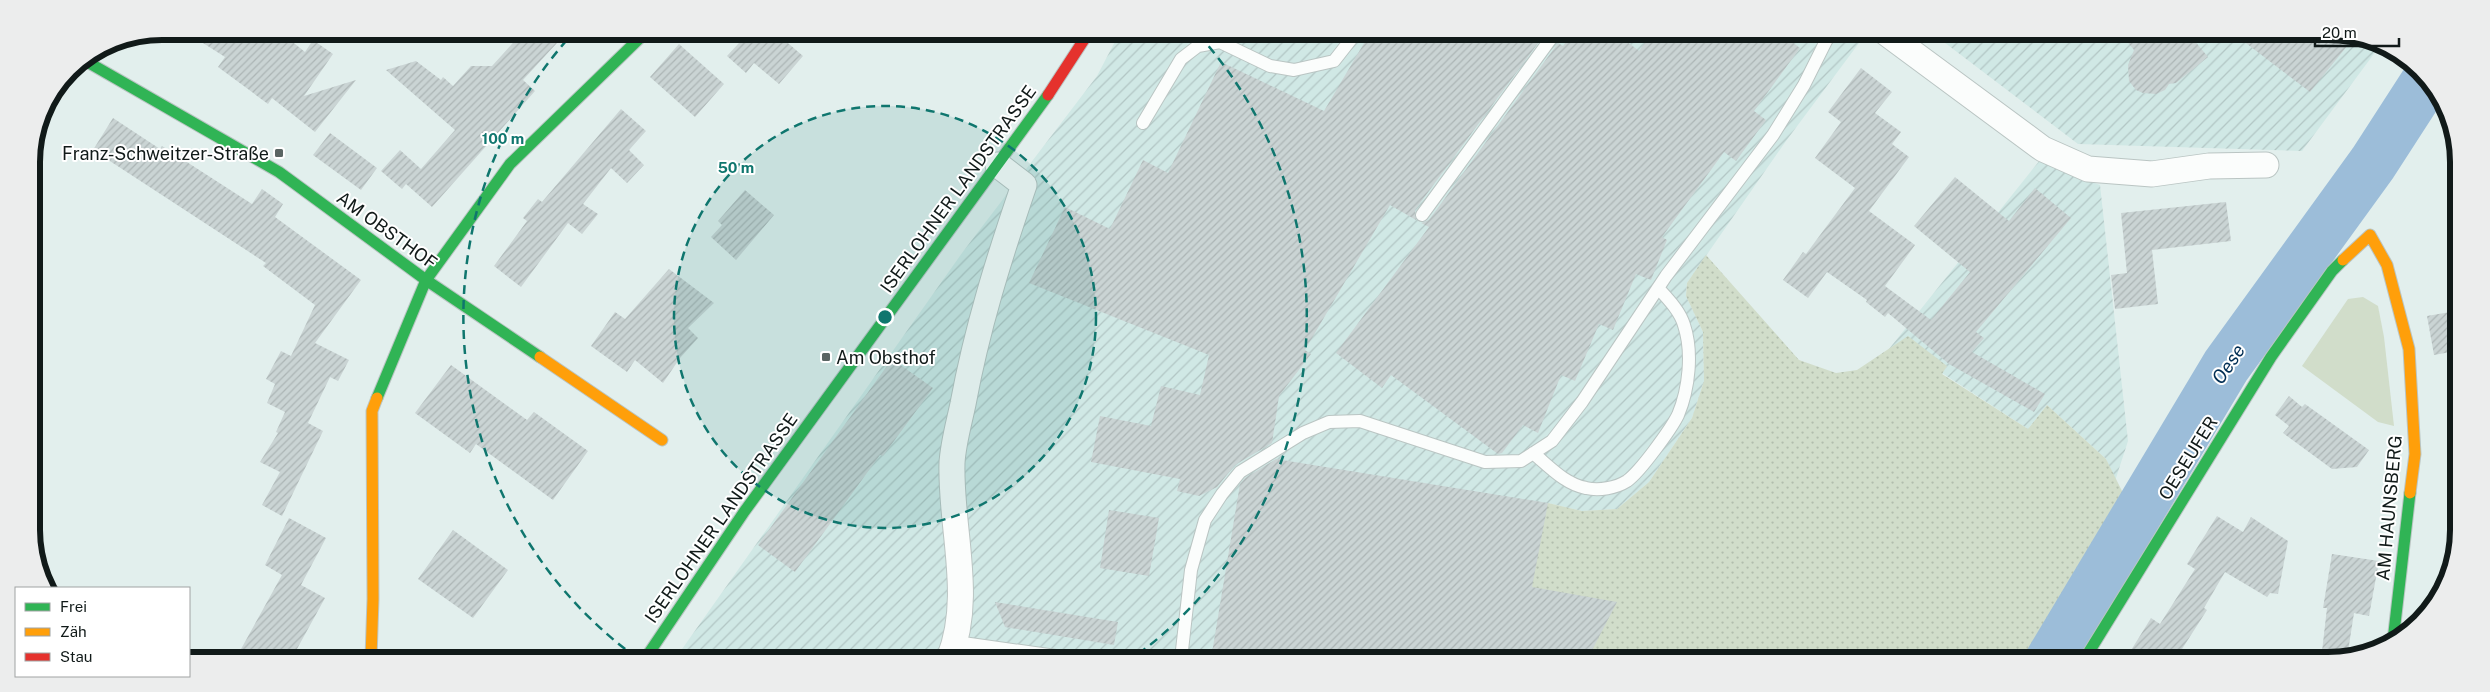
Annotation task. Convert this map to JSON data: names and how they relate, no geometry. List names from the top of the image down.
{
  "streets": {
    "street": [
      "ISERLOHNER LANDSTRASSE",
      "AM OBSTHOF",
      "OESEUFER",
      "AM HAUNSBERG"
    ]
  },
  "crossings": [
    ["OESEUFER", "AM HAUNSBERG"]
  ],
  "water": ["Oese"],
  "places": {
    "transit": ["Franz-Schweitzer-Straße", "Am Obsthof"]
  },
  "legend": ["Frei", "Zäh", "Stau"],
  "scale_bar": "20 m",
  "rings": ["100 m", "50 m"]
}
